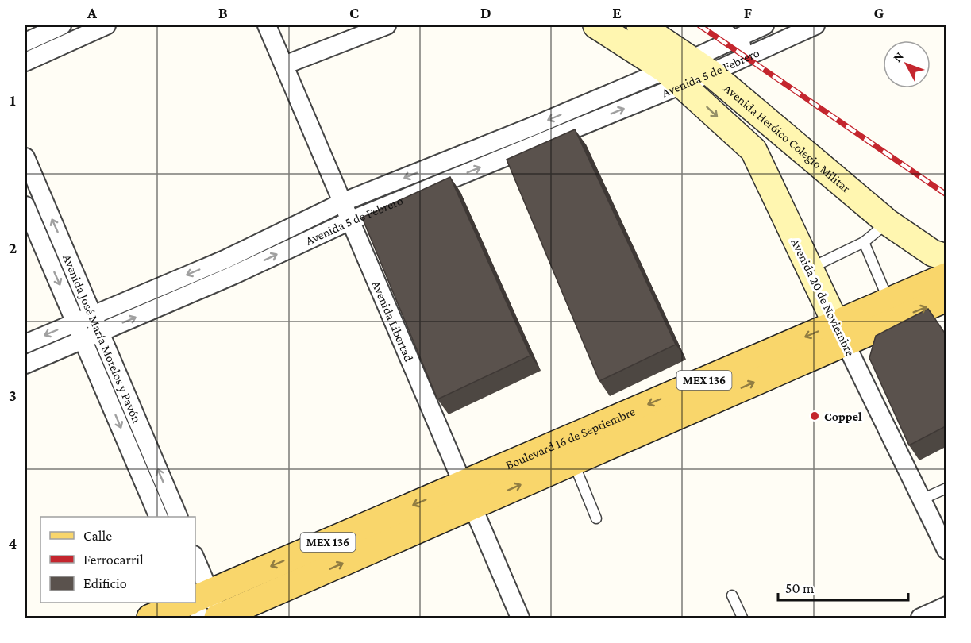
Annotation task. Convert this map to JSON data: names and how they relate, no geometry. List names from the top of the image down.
{
  "streets": {
    "main road": [
      "Avenida Heróico Colegio Militar",
      "Avenida 20 de Noviembre",
      "MEX 136",
      "Boulevard 16 de Septiembre"
    ],
    "street": ["Avenida 5 de Febrero", "Avenida Libertad", "Avenida José María Morelos y Pavón"]
  },
  "crossings": [
    ["Avenida 5 de Febrero", "Avenida Heróico Colegio Militar"],
    ["Avenida 5 de Febrero", "Avenida 20 de Noviembre"],
    ["Avenida 5 de Febrero", "Avenida Libertad"],
    ["Avenida 5 de Febrero", "Avenida José María Morelos y Pavón"],
    ["Avenida 20 de Noviembre", "Boulevard 16 de Septiembre"],
    ["Avenida Libertad", "Boulevard 16 de Septiembre"]
  ],
  "one_way": ["Avenida 20 de Noviembre"],
  "places": ["Coppel"],
  "legend": ["Calle", "Ferrocarril", "Edificio"],
  "scale_bar": "50 m",
  "north": "top left",
  "grid": {
    "columns": [
      "A",
      "B",
      "C",
      "D",
      "E",
      "F",
      "G"
    ],
    "rows": [
      "1",
      "2",
      "3",
      "4"
    ]
  }
}
